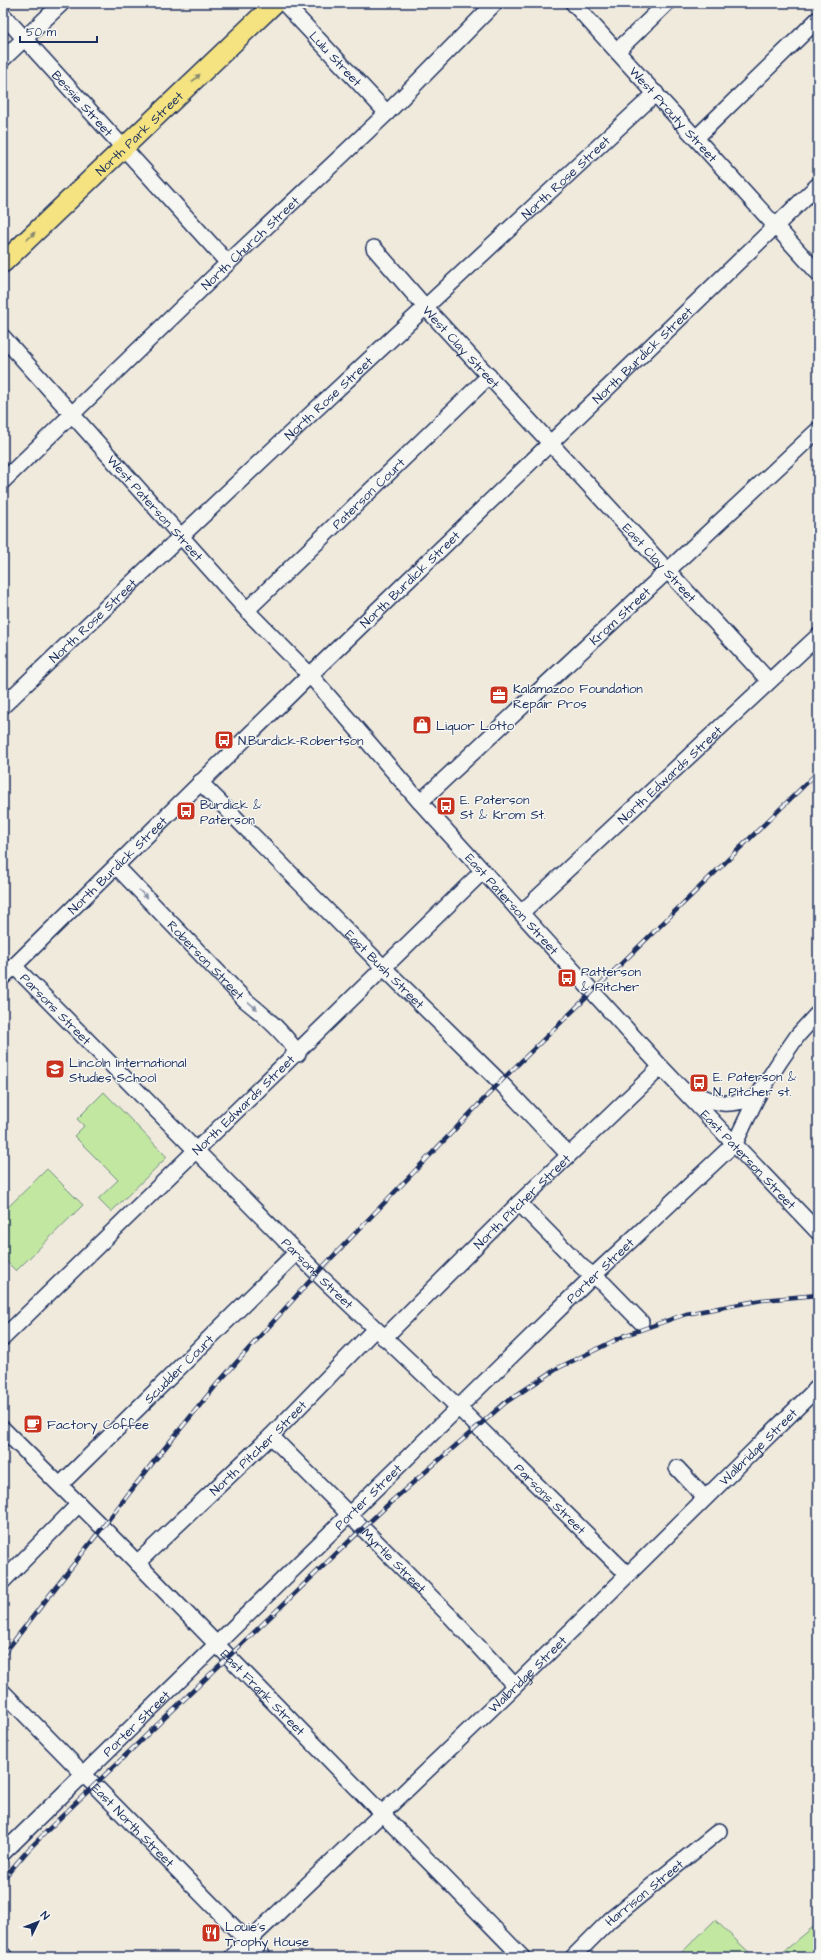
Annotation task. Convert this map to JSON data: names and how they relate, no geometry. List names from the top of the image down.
{
  "streets": {
    "main road": ["North Park Street"],
    "street": [
      "Lulu Street",
      "Bessie Street",
      "West Prouty Street",
      "North Rose Street",
      "North Church Street",
      "West Clay Street",
      "North Burdick Street",
      "Paterson Court",
      "West Paterson Street",
      "East Clay Street",
      "Krom Street",
      "North Edwards Street",
      "East Paterson Street",
      "Roberson Street",
      "East Bush Street",
      "Parsons Street",
      "North Pitcher Street",
      "Porter Street",
      "Scudder Court",
      "Walbridge Street",
      "Myrtle Street",
      "East Frank Street",
      "East North Street",
      "Harrison Street"
    ]
  },
  "crossings": [
    ["Lulu Street", "North Church Street"],
    ["Bessie Street", "North Park Street"],
    ["Bessie Street", "North Church Street"],
    ["West Prouty Street", "North Rose Street"],
    ["West Prouty Street", "North Burdick Street"],
    ["North Rose Street", "West Clay Street"],
    ["North Rose Street", "West Paterson Street"],
    ["North Church Street", "West Paterson Street"],
    ["West Clay Street", "North Burdick Street"],
    ["West Clay Street", "Paterson Court"],
    ["West Clay Street", "East Clay Street"],
    ["North Burdick Street", "West Paterson Street"],
    ["North Burdick Street", "East Clay Street"],
    ["North Burdick Street", "East Paterson Street"],
    ["North Burdick Street", "Roberson Street"],
    ["North Burdick Street", "East Bush Street"],
    ["North Burdick Street", "Parsons Street"],
    ["Paterson Court", "West Paterson Street"],
    ["West Paterson Street", "East Paterson Street"],
    ["East Clay Street", "Krom Street"],
    ["East Clay Street", "North Edwards Street"],
    ["Krom Street", "East Paterson Street"],
    ["North Edwards Street", "East Paterson Street"],
    ["North Edwards Street", "Roberson Street"],
    ["North Edwards Street", "East Bush Street"],
    ["North Edwards Street", "Parsons Street"],
    ["East Paterson Street", "North Pitcher Street"],
    ["East Paterson Street", "Porter Street"],
    ["East Bush Street", "North Pitcher Street"],
    ["Parsons Street", "North Pitcher Street"],
    ["Parsons Street", "Porter Street"],
    ["Parsons Street", "Scudder Court"],
    ["Parsons Street", "Walbridge Street"],
    ["North Pitcher Street", "Myrtle Street"],
    ["North Pitcher Street", "East Frank Street"],
    ["Porter Street", "Myrtle Street"],
    ["Porter Street", "East Frank Street"],
    ["Porter Street", "East North Street"],
    ["Scudder Court", "East Frank Street"],
    ["Walbridge Street", "Myrtle Street"],
    ["Walbridge Street", "East Frank Street"],
    ["Walbridge Street", "East North Street"]
  ],
  "one_way": ["North Park Street", "Roberson Street"],
  "places": {
    "office": ["Kalamazoo Foundation Repair Pros"],
    "shop": ["Liquor Lotto"],
    "bus stop": [
      "N.Burdick-Robertson",
      "E. Paterson St & Krom St.",
      "Burdick & Paterson",
      "Patterson & Pitcher",
      "E. Paterson & N. Pitcher st."
    ],
    "school or university": ["Lincoln International Studies School"],
    "cafe": ["Factory Coffee"],
    "restaurant": ["Louie's Trophy House"]
  },
  "scale_bar": "50 m",
  "north": "top right"
}
